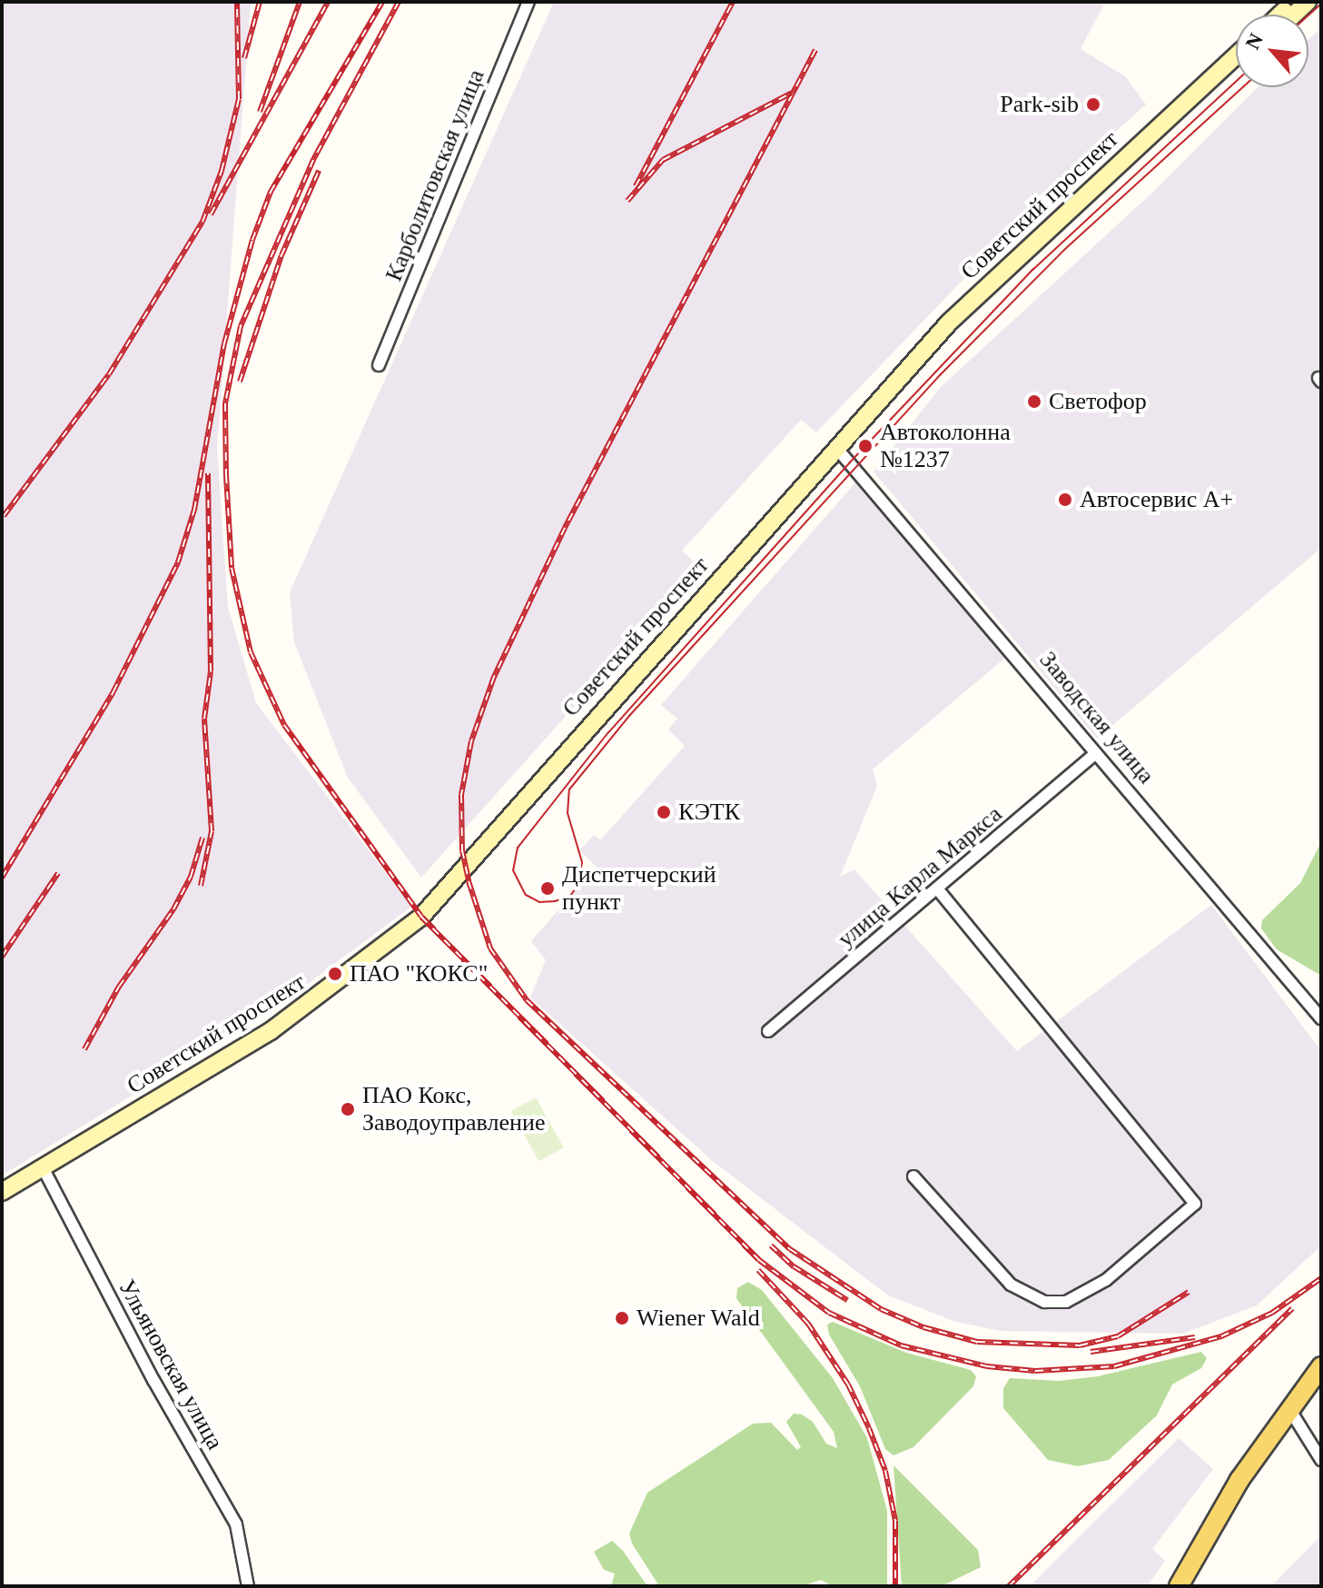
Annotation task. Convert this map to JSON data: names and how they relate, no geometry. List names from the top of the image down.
{
  "streets": {
    "main road": ["Советский проспект"],
    "street": [
      "Карболитовская улица",
      "Заводская улица",
      "улица Карла Маркса",
      "Ульяновская улица"
    ]
  },
  "crossings": [
    ["Советский проспект", "Заводская улица"],
    ["Советский проспект", "Ульяновская улица"],
    ["Заводская улица", "улица Карла Маркса"]
  ],
  "places": [
    "Park-sib",
    "Светофор",
    "Автоколонна №1237",
    "Автосервис А+",
    "КЭТК",
    "Диспетчерский пункт",
    "ПАО \"КОКС\"",
    "ПАО Кокс, Заводоуправление",
    "Wiener Wald"
  ],
  "north": "top left"
}
